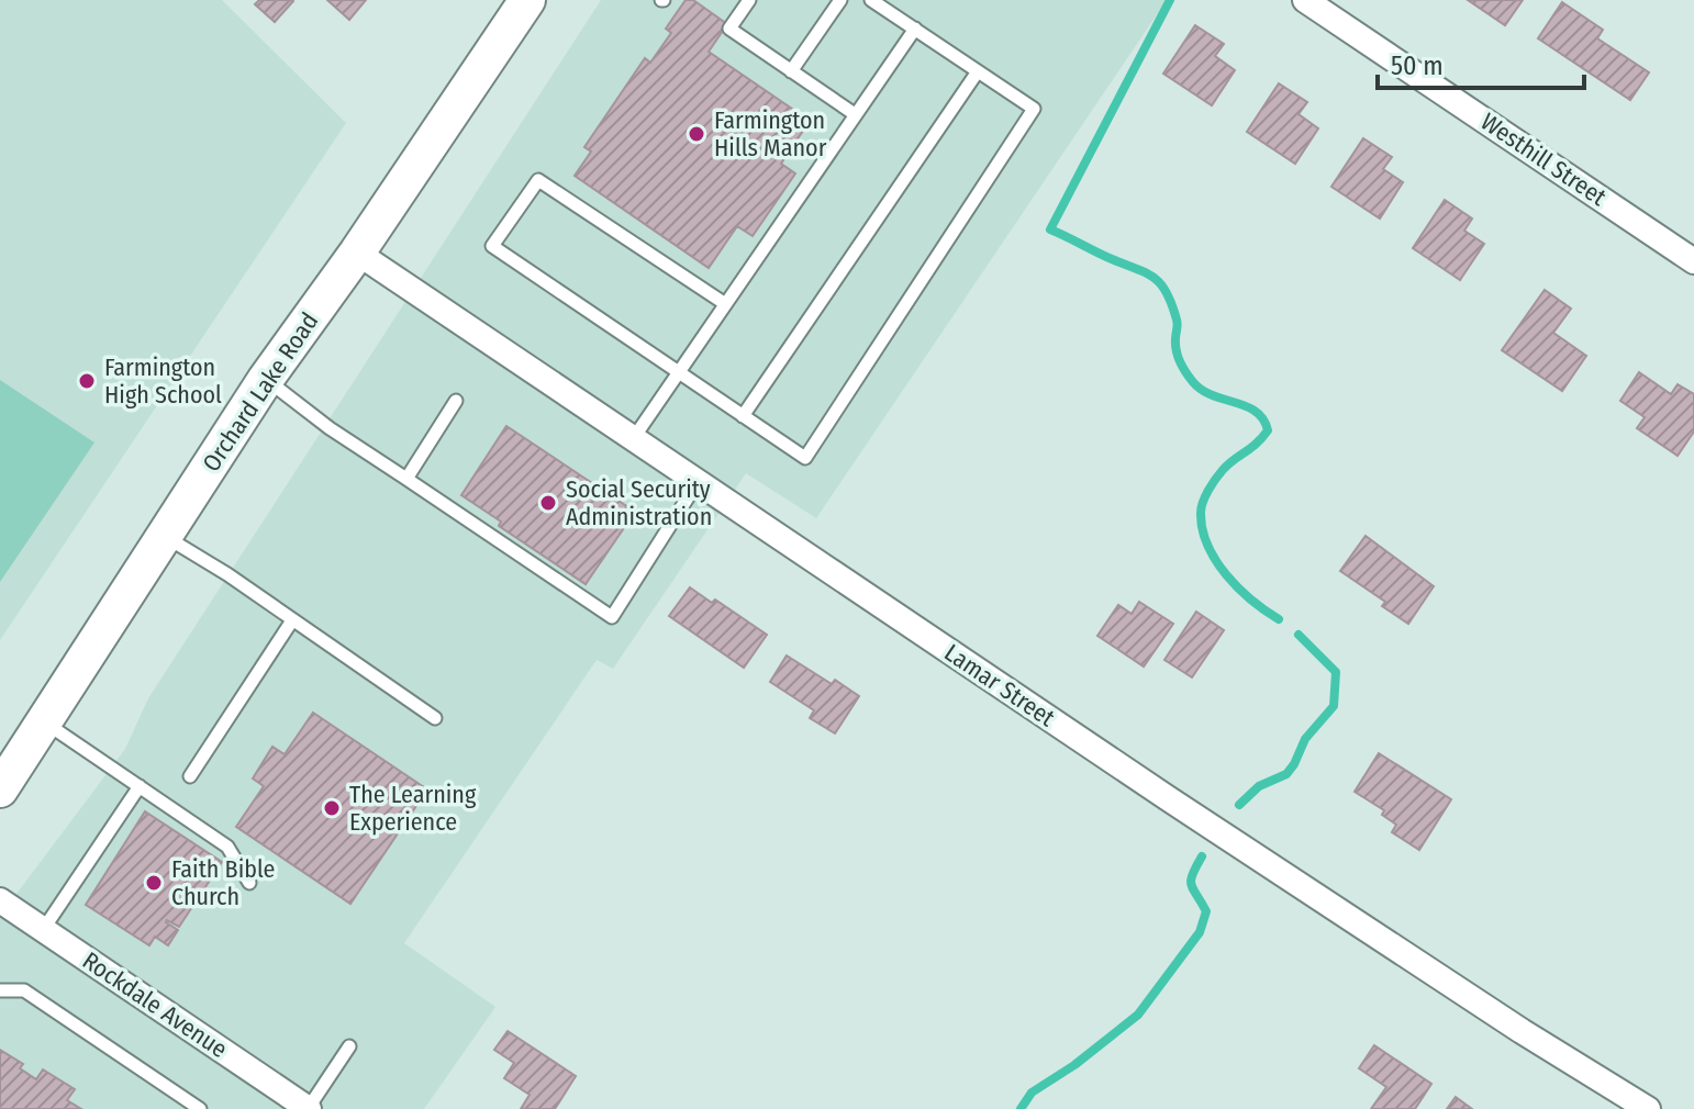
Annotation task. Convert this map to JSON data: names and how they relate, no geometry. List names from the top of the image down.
{
  "streets": {
    "main road": ["Orchard Lake Road"],
    "street": ["Westhill Street", "Lamar Street", "Rockdale Avenue"]
  },
  "crossings": [
    ["Orchard Lake Road", "Lamar Street"]
  ],
  "places": [
    "Farmington Hills Manor",
    "Farmington High School",
    "Social Security Administration",
    "The Learning Experience",
    "Faith Bible Church"
  ],
  "scale_bar": "50 m"
}
